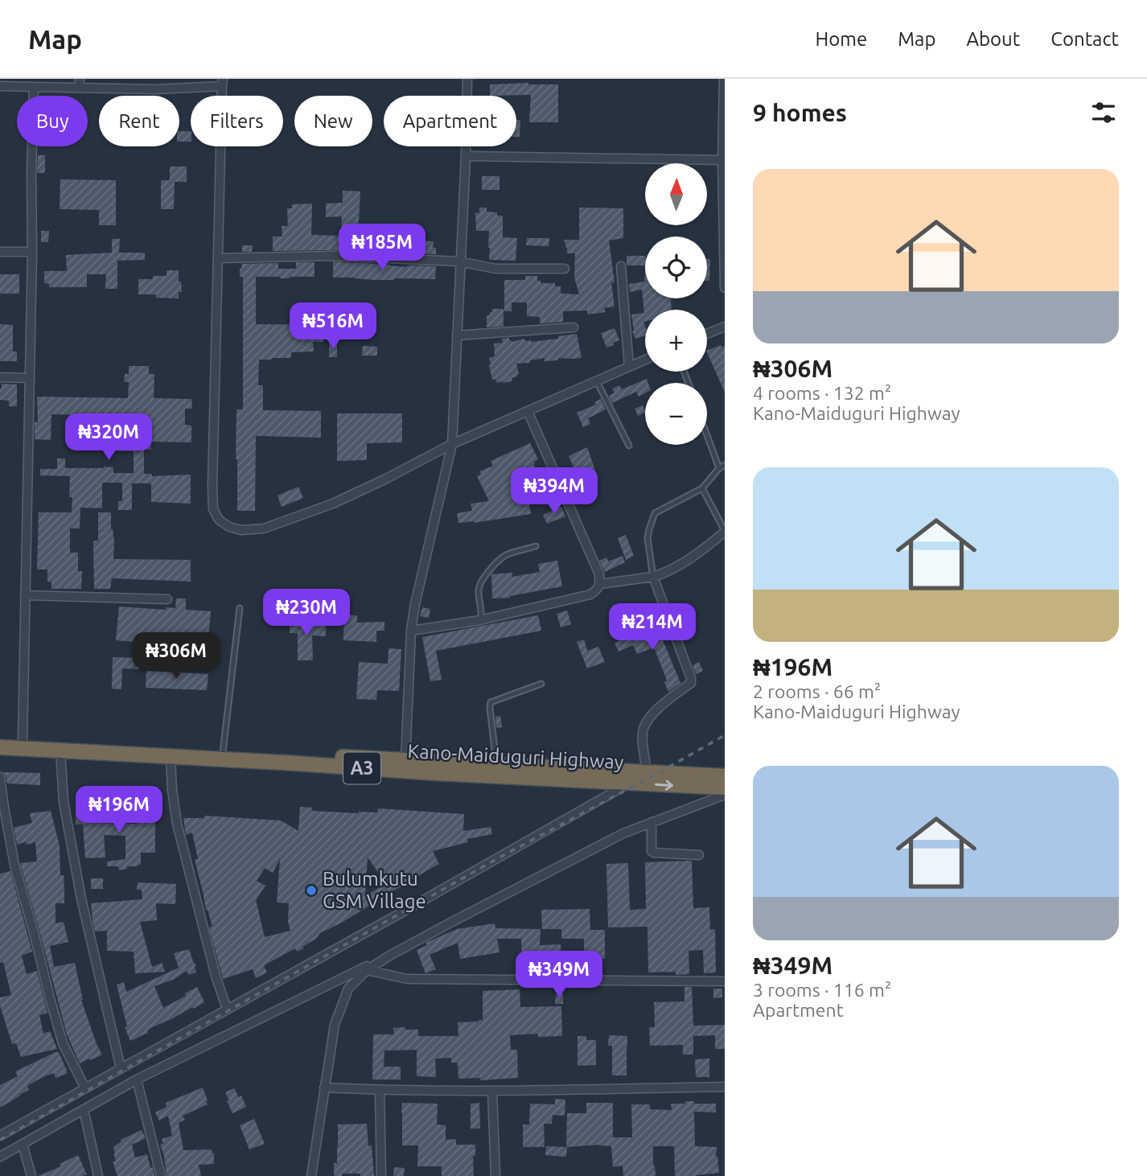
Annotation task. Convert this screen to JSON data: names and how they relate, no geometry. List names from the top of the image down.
{
  "streets": {
    "highway": ["Kano-Maiduguri Highway", "A3"]
  },
  "places": ["Bulumkutu GSM Village"],
  "north": "top",
  "page": {
    "header": "Map",
    "nav": [
      "Home",
      "Map",
      "About",
      "Contact"
    ],
    "heading": "9 homes",
    "chip": [
      "Buy",
      "Rent",
      "Filters",
      "New",
      "Apartment"
    ],
    "list": [
      {
        "name": "₦306M",
        "note": "4 rooms · 132 m² · Kano-Maiduguri Highway"
      },
      {
        "name": "₦196M",
        "note": "2 rooms · 66 m² · Kano-Maiduguri Highway"
      },
      {
        "name": "₦349M",
        "note": "3 rooms · 116 m² · Apartment"
      }
    ],
    "map_buttons": ["+", "−"],
    "price": [
      "₦185M",
      "₦516M",
      "₦320M",
      "₦394M",
      "₦230M",
      "₦214M",
      "₦306M",
      "₦196M",
      "₦349M"
    ]
  }
}
